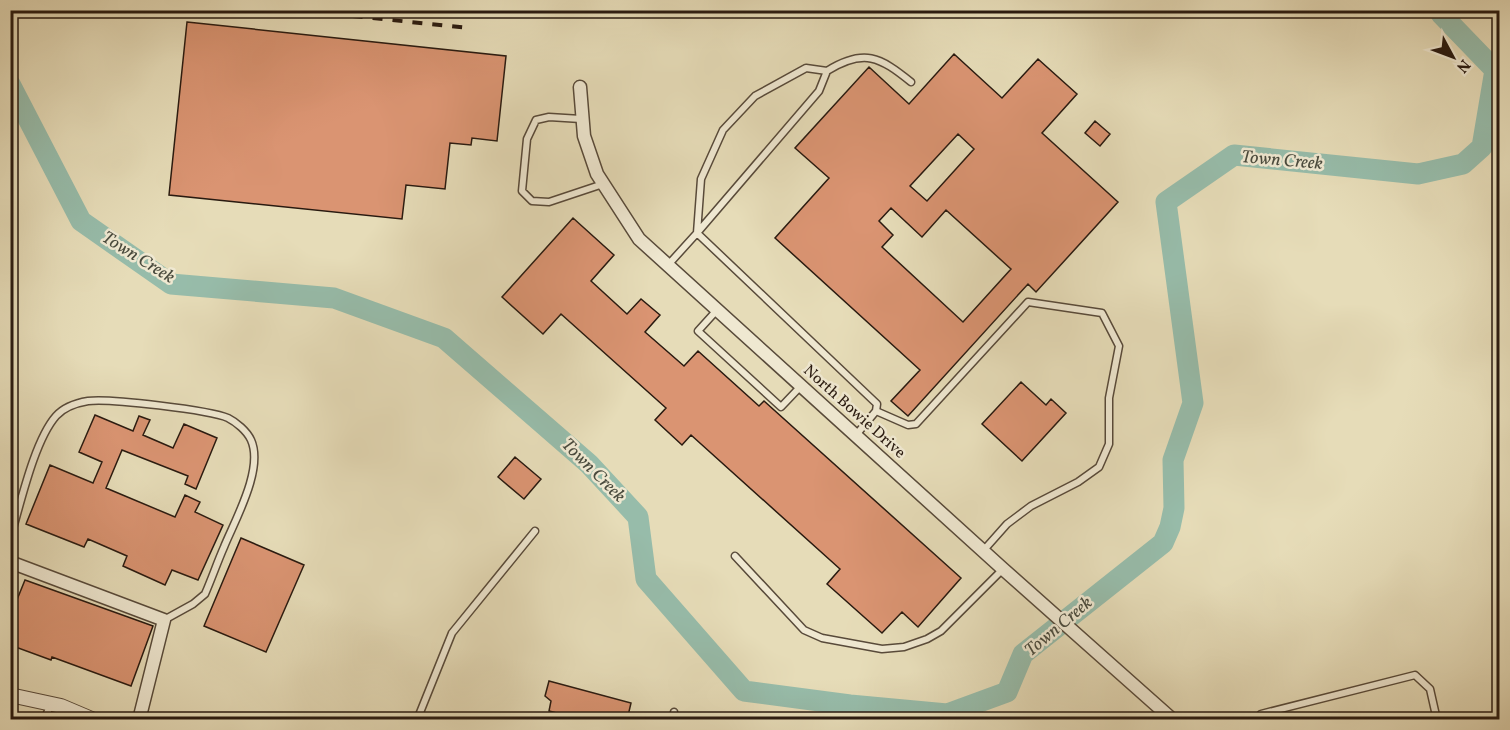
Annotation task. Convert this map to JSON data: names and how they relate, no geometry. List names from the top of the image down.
{
  "streets": {
    "street": ["North Bowie Drive"]
  },
  "water": ["Town Creek"],
  "north": "bottom right"
}
